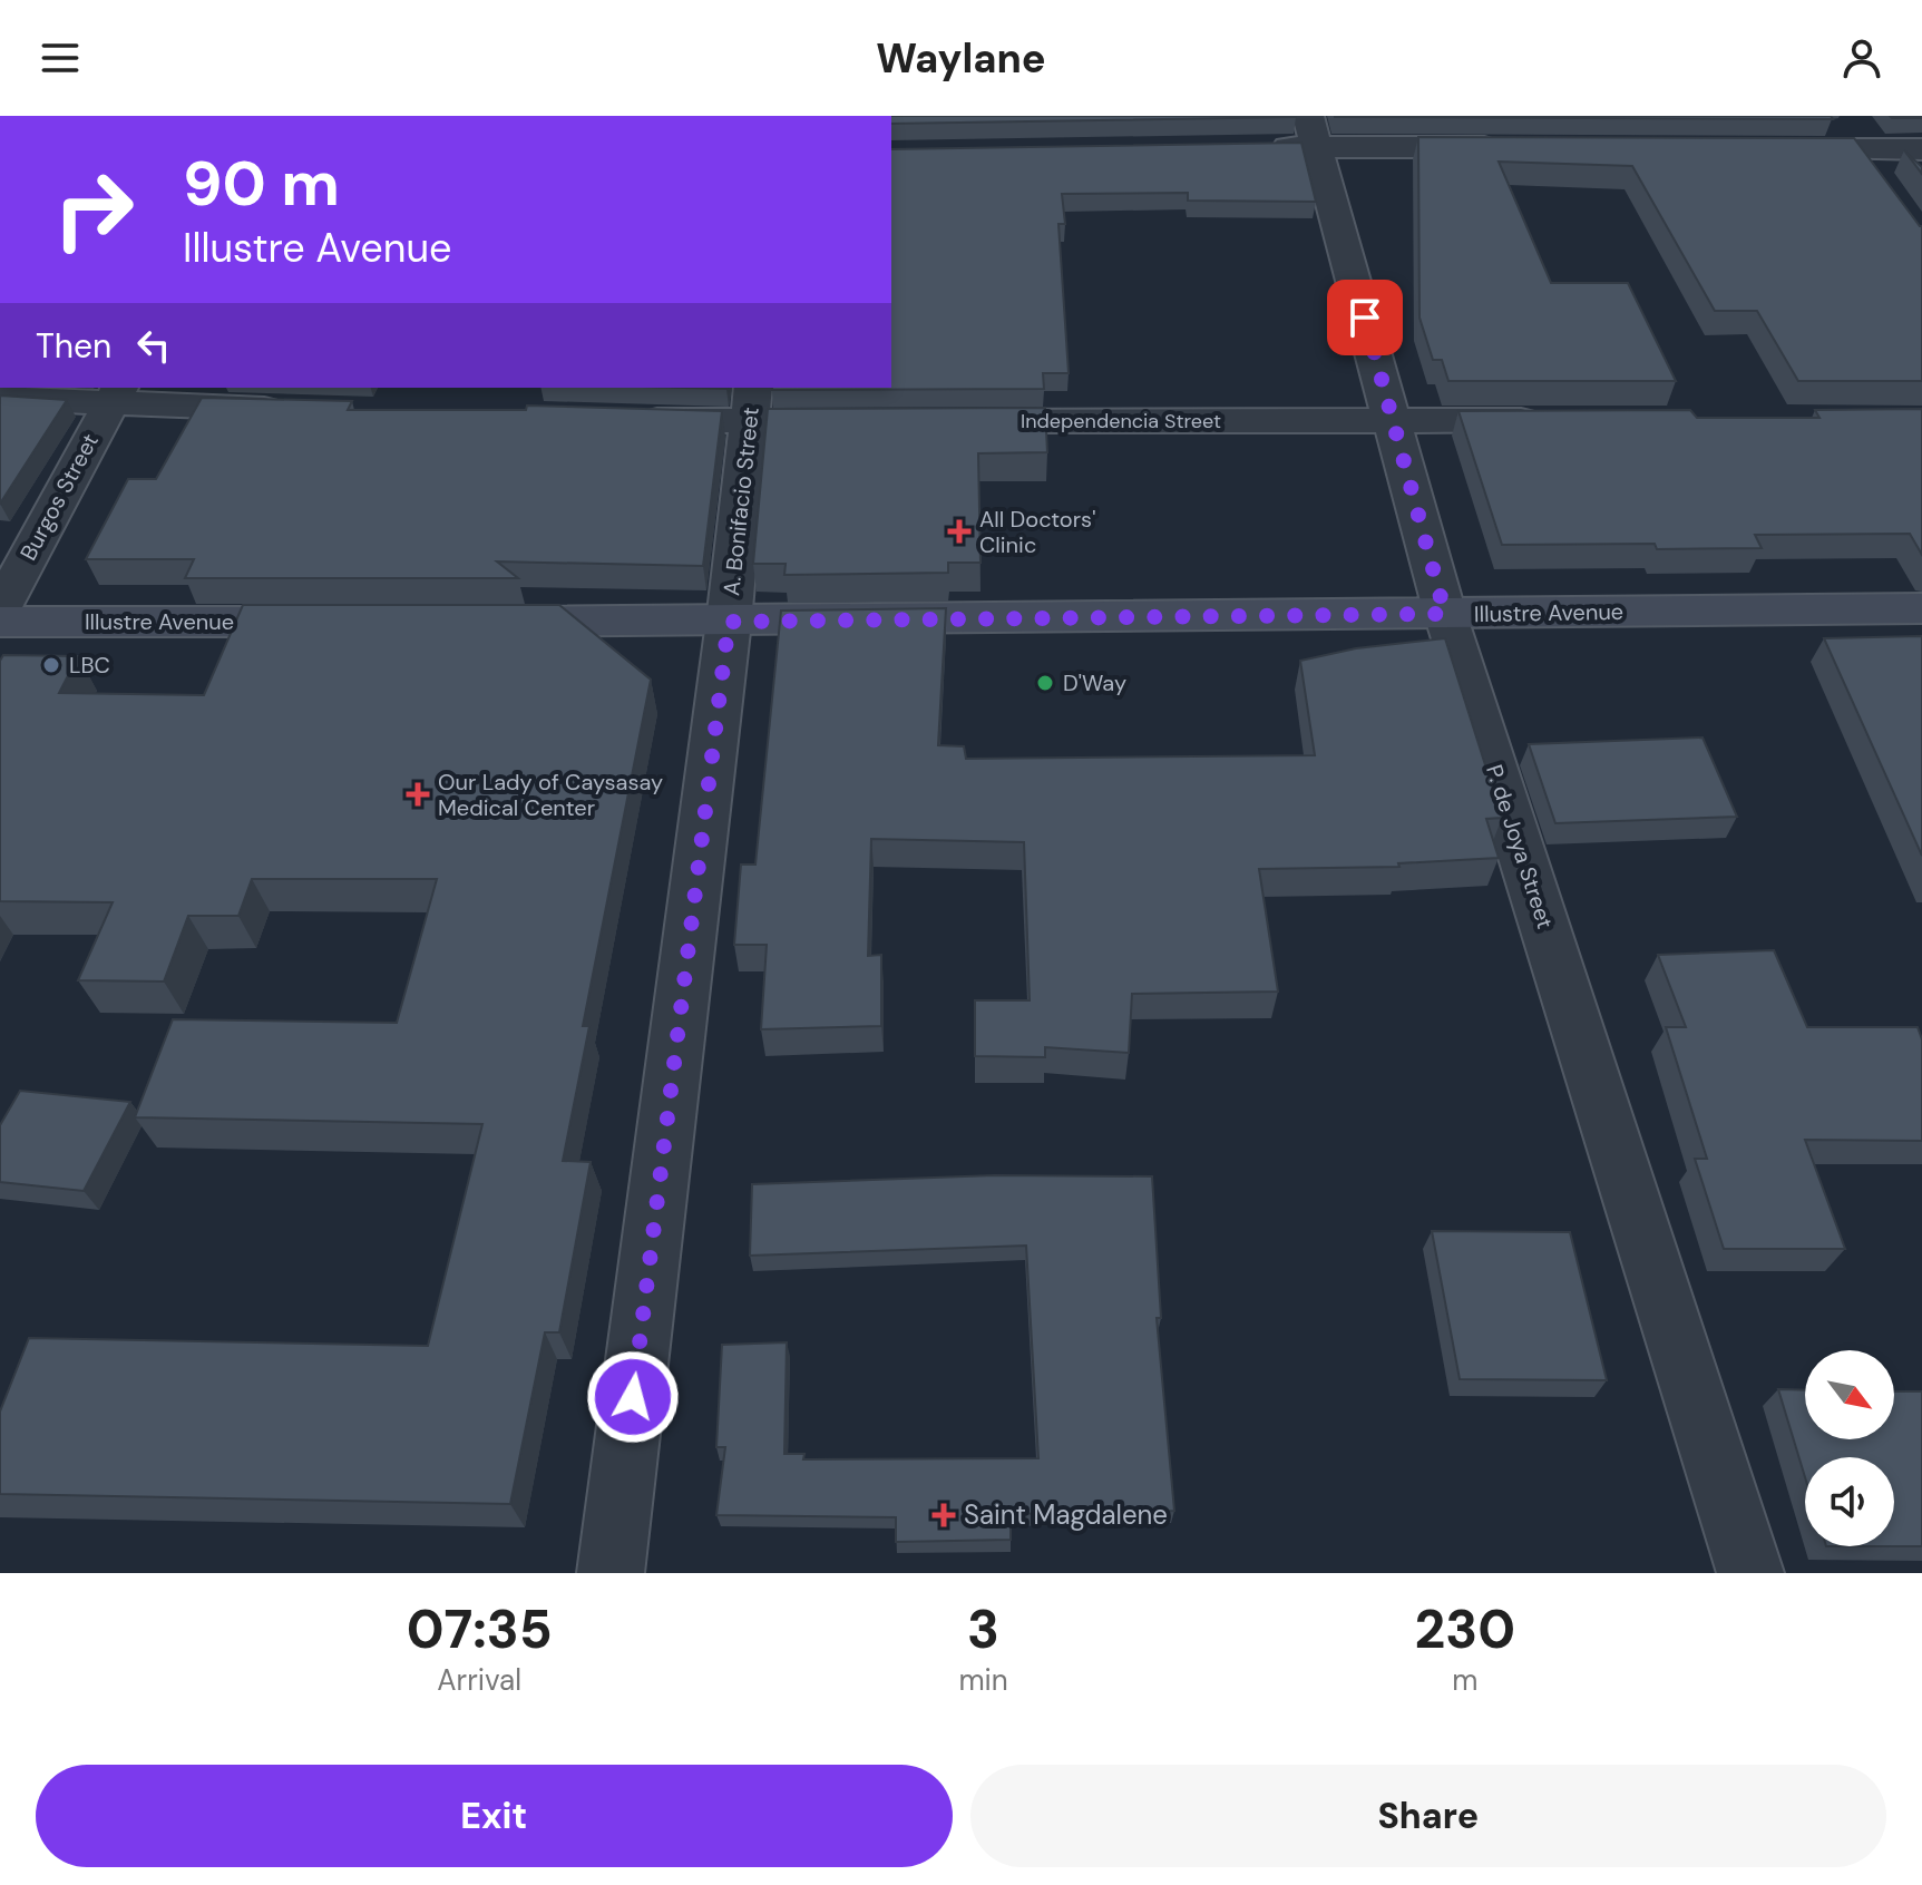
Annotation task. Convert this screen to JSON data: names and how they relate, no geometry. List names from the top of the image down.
{
  "streets": {
    "main road": ["Illustre Avenue"],
    "street": [
      "Independencia Street",
      "Burgos Street",
      "A. Bonifacio Street",
      "P. de Joya Street"
    ]
  },
  "crossings": [
    ["Independencia Street", "P. de Joya Street"],
    ["A. Bonifacio Street", "Illustre Avenue"],
    ["Illustre Avenue", "P. de Joya Street"]
  ],
  "places": {
    "health": ["All Doctors' Clinic", "Our Lady of Caysasay Medical Center", "Saint Magdalene"],
    "other": ["LBC", "D'Way"]
  },
  "north": "bottom right",
  "page": {
    "header": "Waylane",
    "turn": ["90 m", "Illustre Avenue"],
    "then": "Then",
    "eta": [
      "07:35",
      "Arrival",
      "3",
      "min",
      "230",
      "m"
    ],
    "buttons": ["Exit", "Share"]
  }
}
